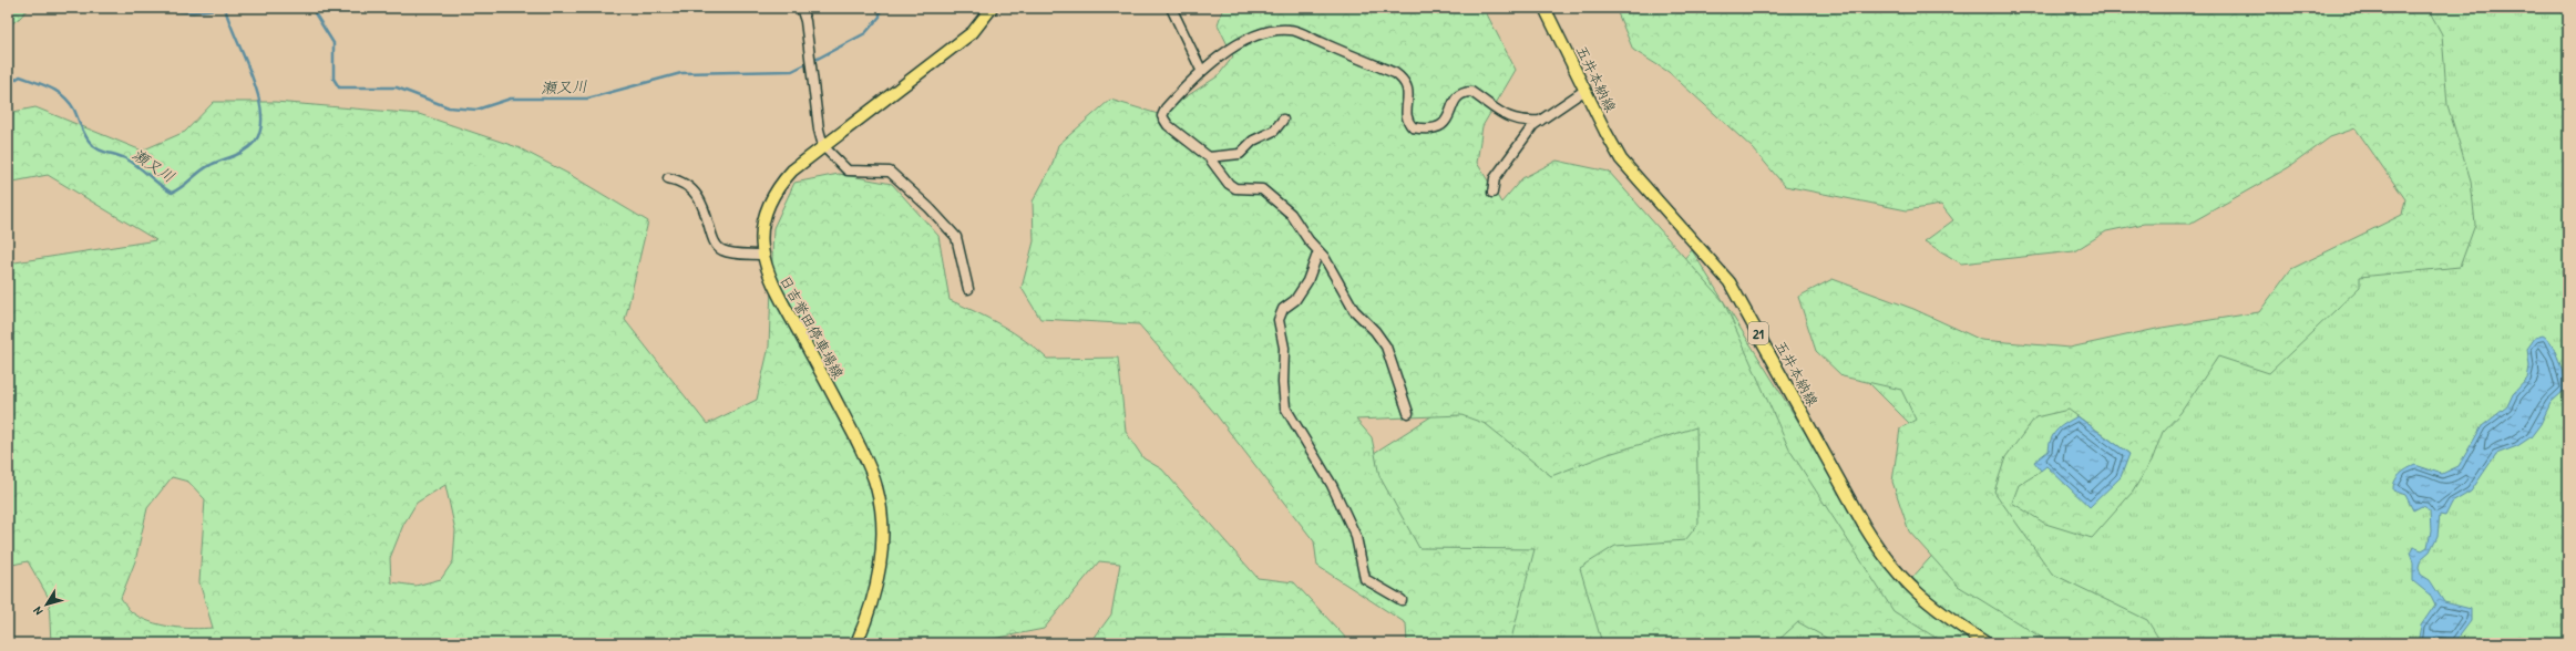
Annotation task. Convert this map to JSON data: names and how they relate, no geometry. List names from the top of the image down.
{
  "streets": {
    "main road": ["五井本納線", "日吉誉田停車場線", "21"]
  },
  "water": ["瀬又川"],
  "north": "bottom left"
}
